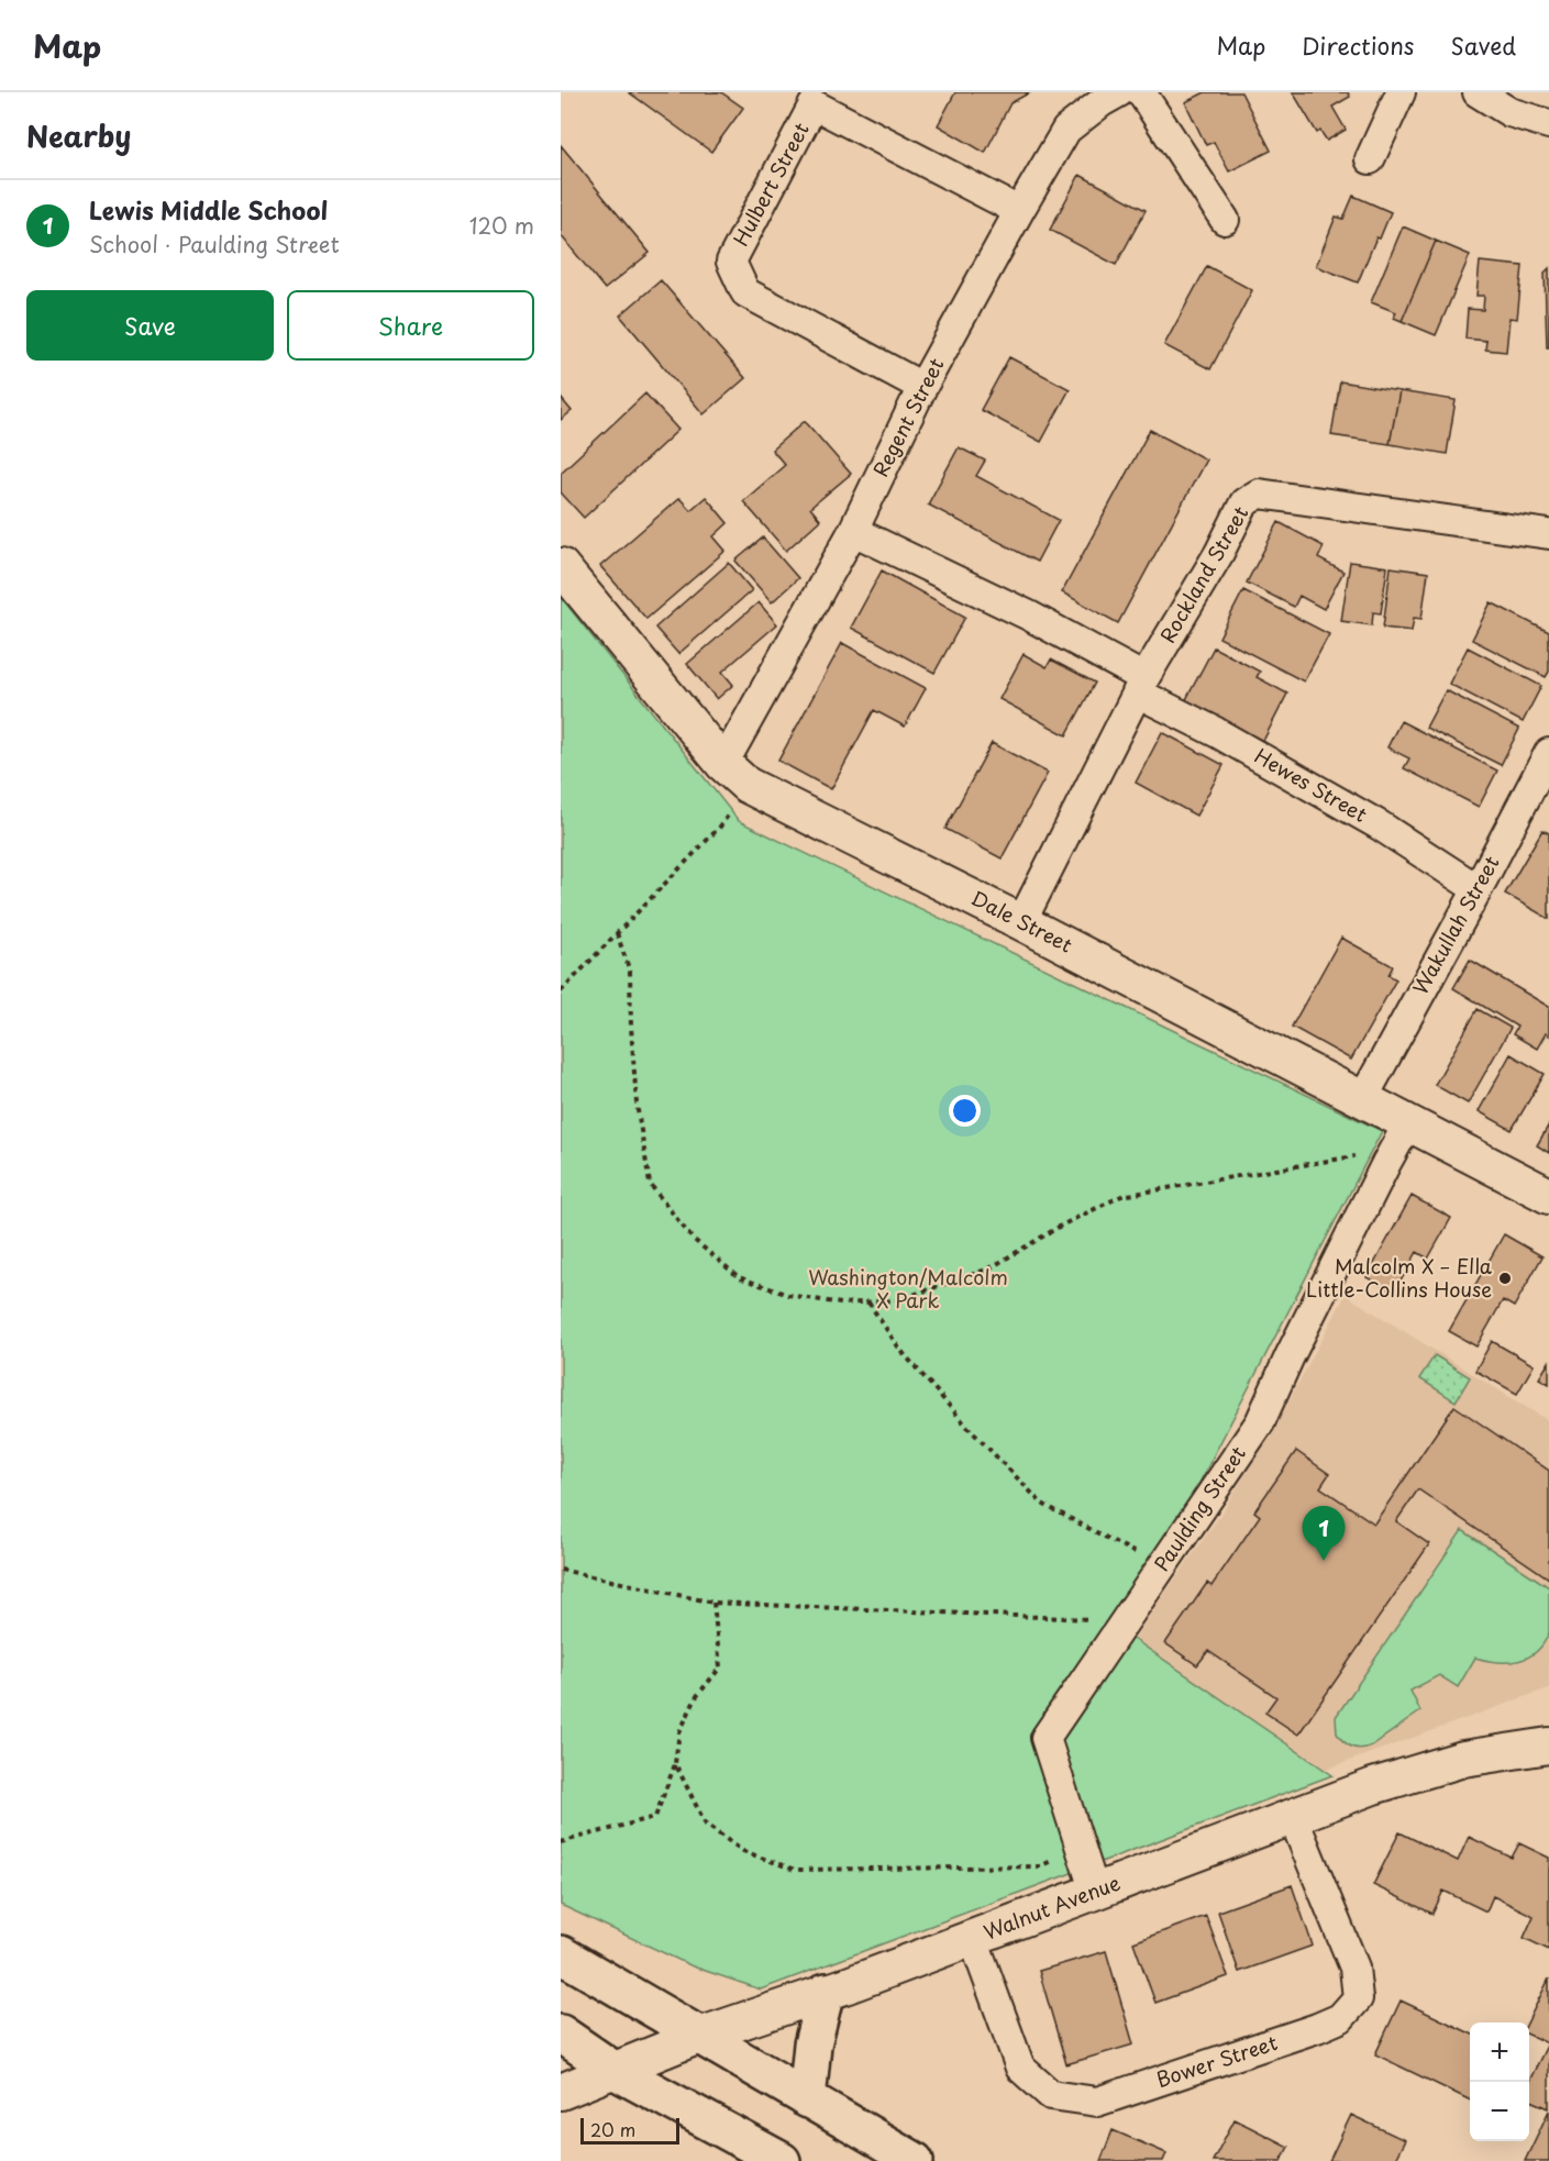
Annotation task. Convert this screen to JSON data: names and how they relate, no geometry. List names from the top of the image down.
{
  "streets": {
    "street": [
      "Hulbert Street",
      "Regent Street",
      "Rockland Street",
      "Hewes Street",
      "Dale Street",
      "Wakullah Street",
      "Paulding Street",
      "Walnut Avenue",
      "Bower Street"
    ]
  },
  "crossings": [
    ["Hulbert Street", "Regent Street"],
    ["Regent Street", "Hewes Street"],
    ["Regent Street", "Dale Street"],
    ["Rockland Street", "Hewes Street"],
    ["Rockland Street", "Dale Street"],
    ["Hewes Street", "Wakullah Street"],
    ["Dale Street", "Wakullah Street"],
    ["Dale Street", "Paulding Street"],
    ["Paulding Street", "Walnut Avenue"],
    ["Walnut Avenue", "Bower Street"]
  ],
  "parks": ["Washington/Malcolm X Park"],
  "places": ["Malcolm X – Ella Little-Collins House"],
  "scale_bar": "20 m",
  "page": {
    "header": "Map",
    "nav": ["Map", "Directions", "Saved"],
    "heading": "Nearby",
    "list": [
      {
        "mark": "1",
        "name": "Lewis Middle School",
        "note": "School · Paulding Street",
        "value": "120 m"
      }
    ],
    "buttons": ["Save", "Share"],
    "pins": "1",
    "map_buttons": ["+", "−"],
    "scale": "20 m"
  }
}
